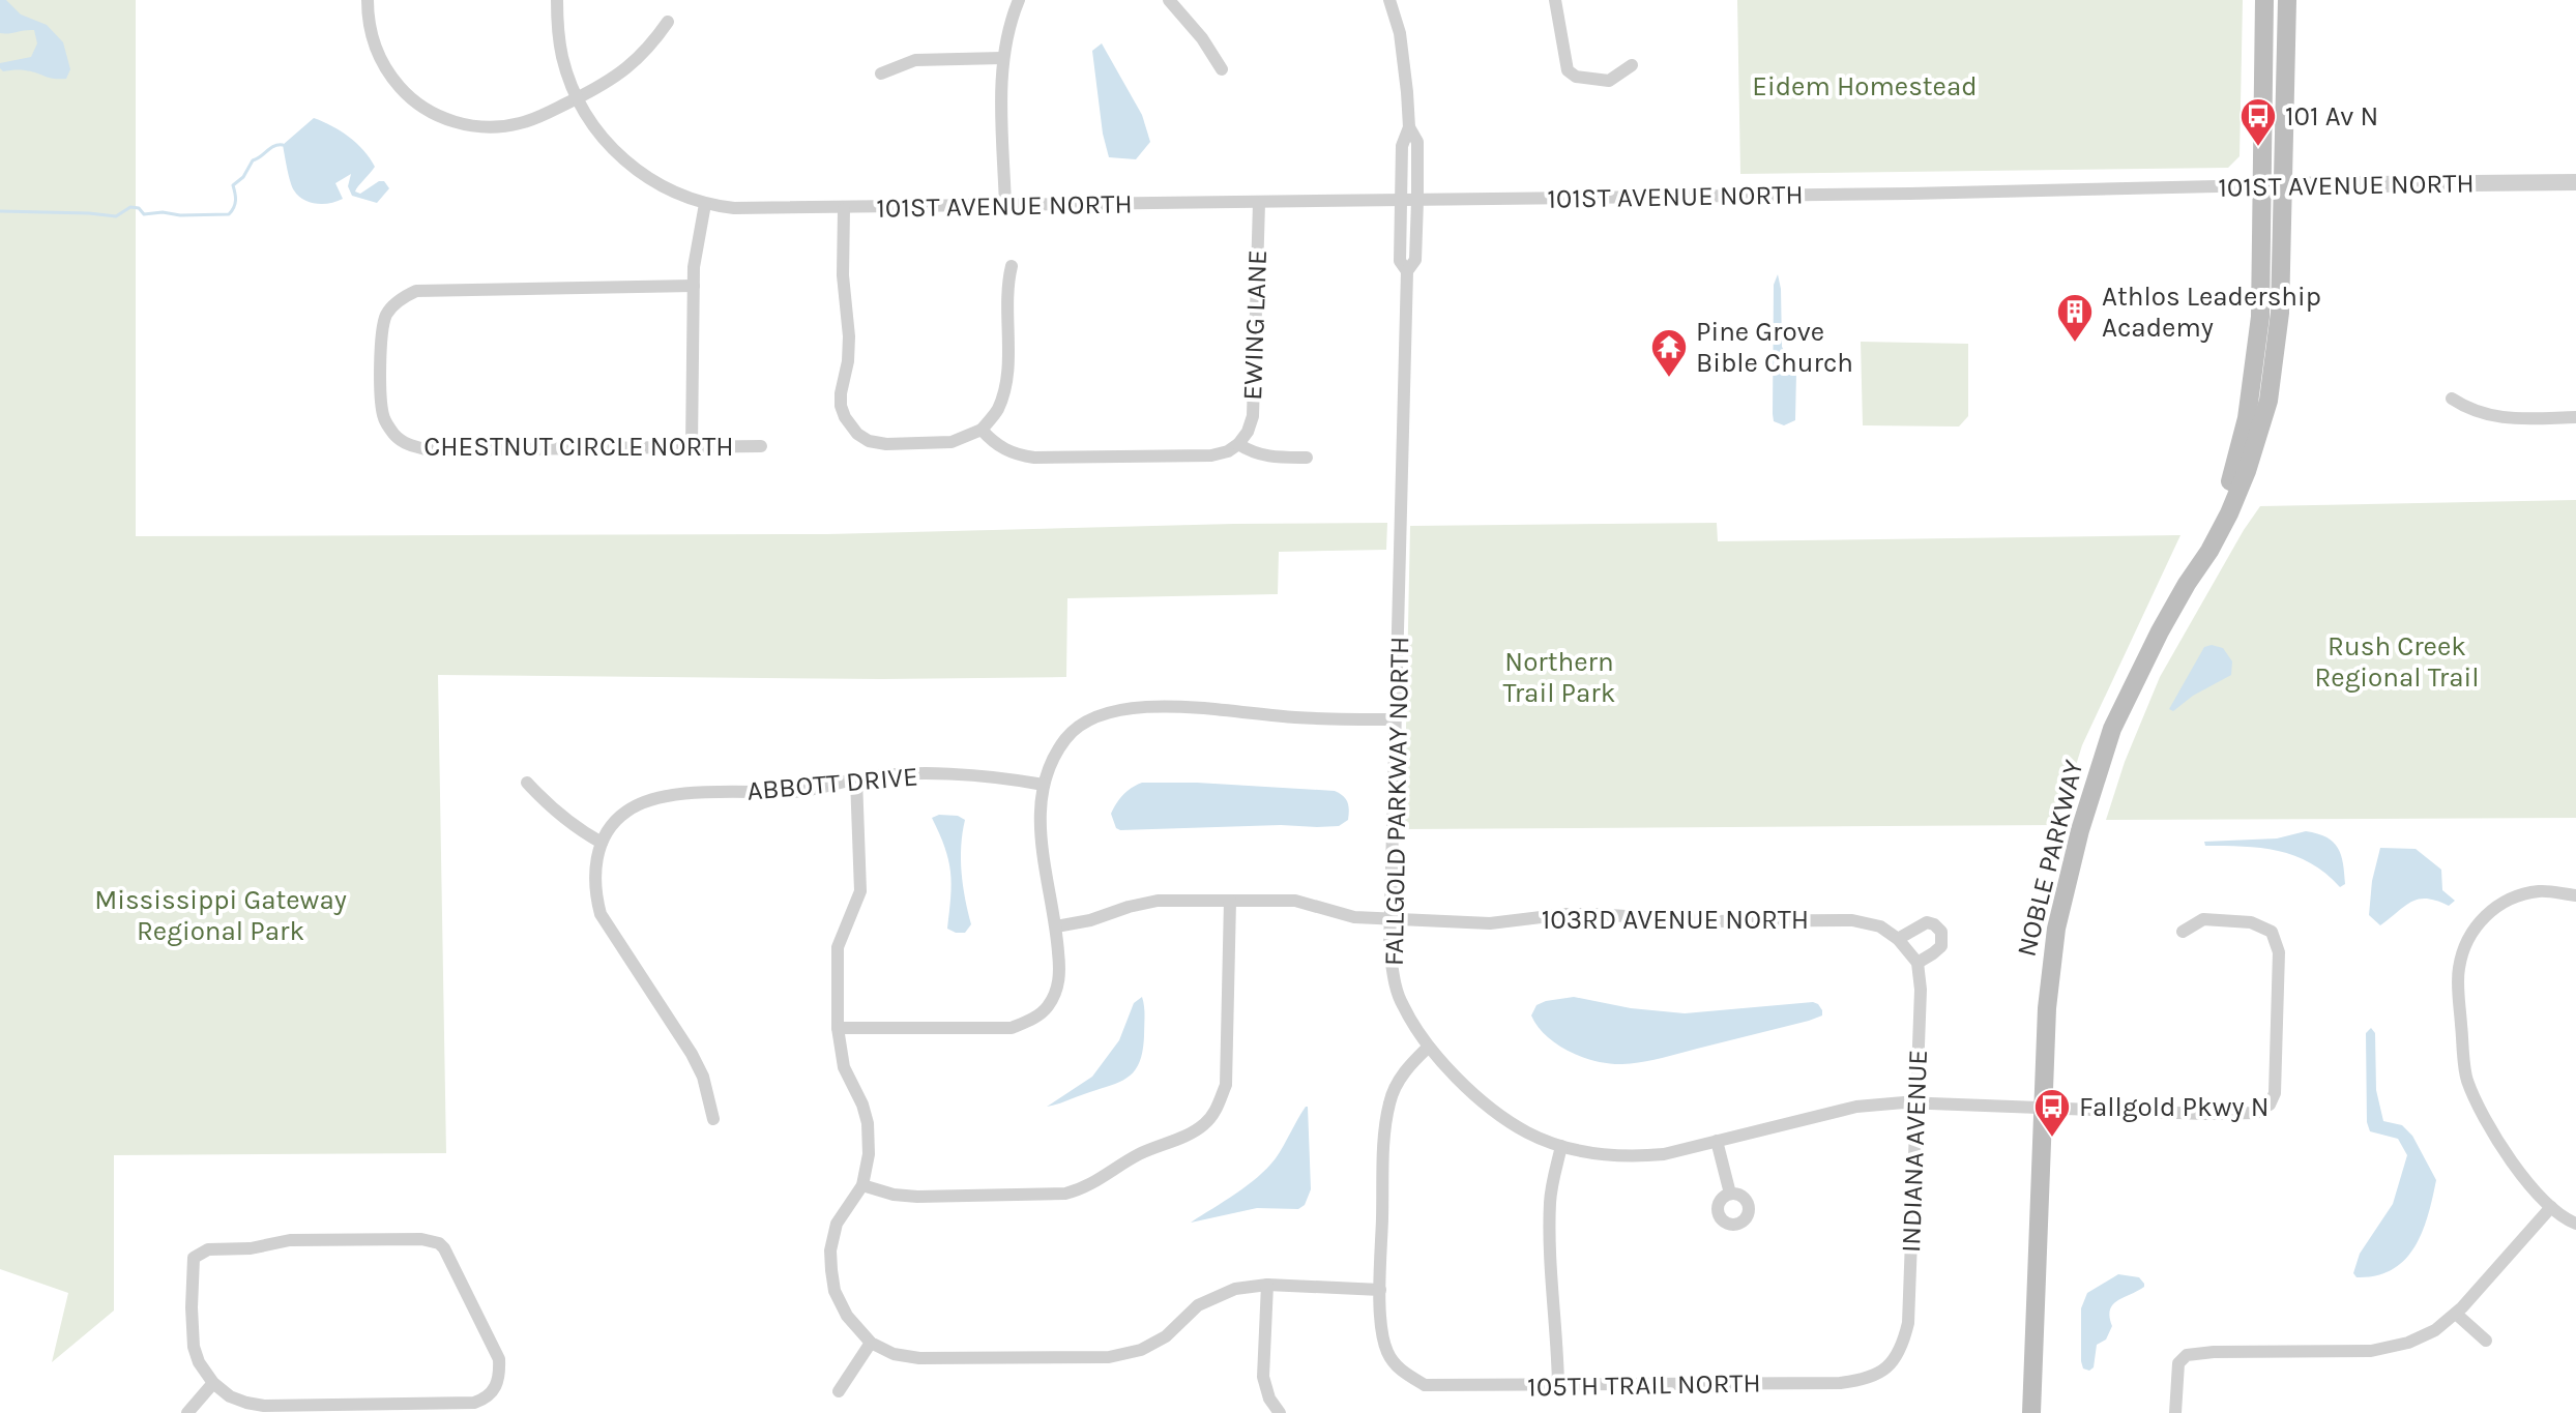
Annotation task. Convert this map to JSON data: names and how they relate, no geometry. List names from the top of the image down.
{
  "streets": {
    "main road": ["NOBLE PARKWAY"],
    "street": [
      "101ST AVENUE NORTH",
      "EWING LANE",
      "CHESTNUT CIRCLE NORTH",
      "ABBOTT DRIVE",
      "FALLGOLD PARKWAY NORTH",
      "103RD AVENUE NORTH",
      "INDIANA AVENUE",
      "105TH TRAIL NORTH"
    ]
  },
  "crossings": [
    ["101ST AVENUE NORTH", "EWING LANE"],
    ["101ST AVENUE NORTH", "FALLGOLD PARKWAY NORTH"],
    ["101ST AVENUE NORTH", "NOBLE PARKWAY"],
    ["FALLGOLD PARKWAY NORTH", "NOBLE PARKWAY"],
    ["FALLGOLD PARKWAY NORTH", "103RD AVENUE NORTH"],
    ["FALLGOLD PARKWAY NORTH", "INDIANA AVENUE"],
    ["INDIANA AVENUE", "105TH TRAIL NORTH"]
  ],
  "parks": [
    "Eidem Homestead",
    "Rush Creek Regional Trail",
    "Northern Trail Park",
    "Mississippi Gateway Regional Park"
  ],
  "places": {
    "bus stop": ["101 Av N", "Fallgold Pkwy N"],
    "building": ["Athlos Leadership Academy"],
    "temple": ["Pine Grove Bible Church"]
  }
}
